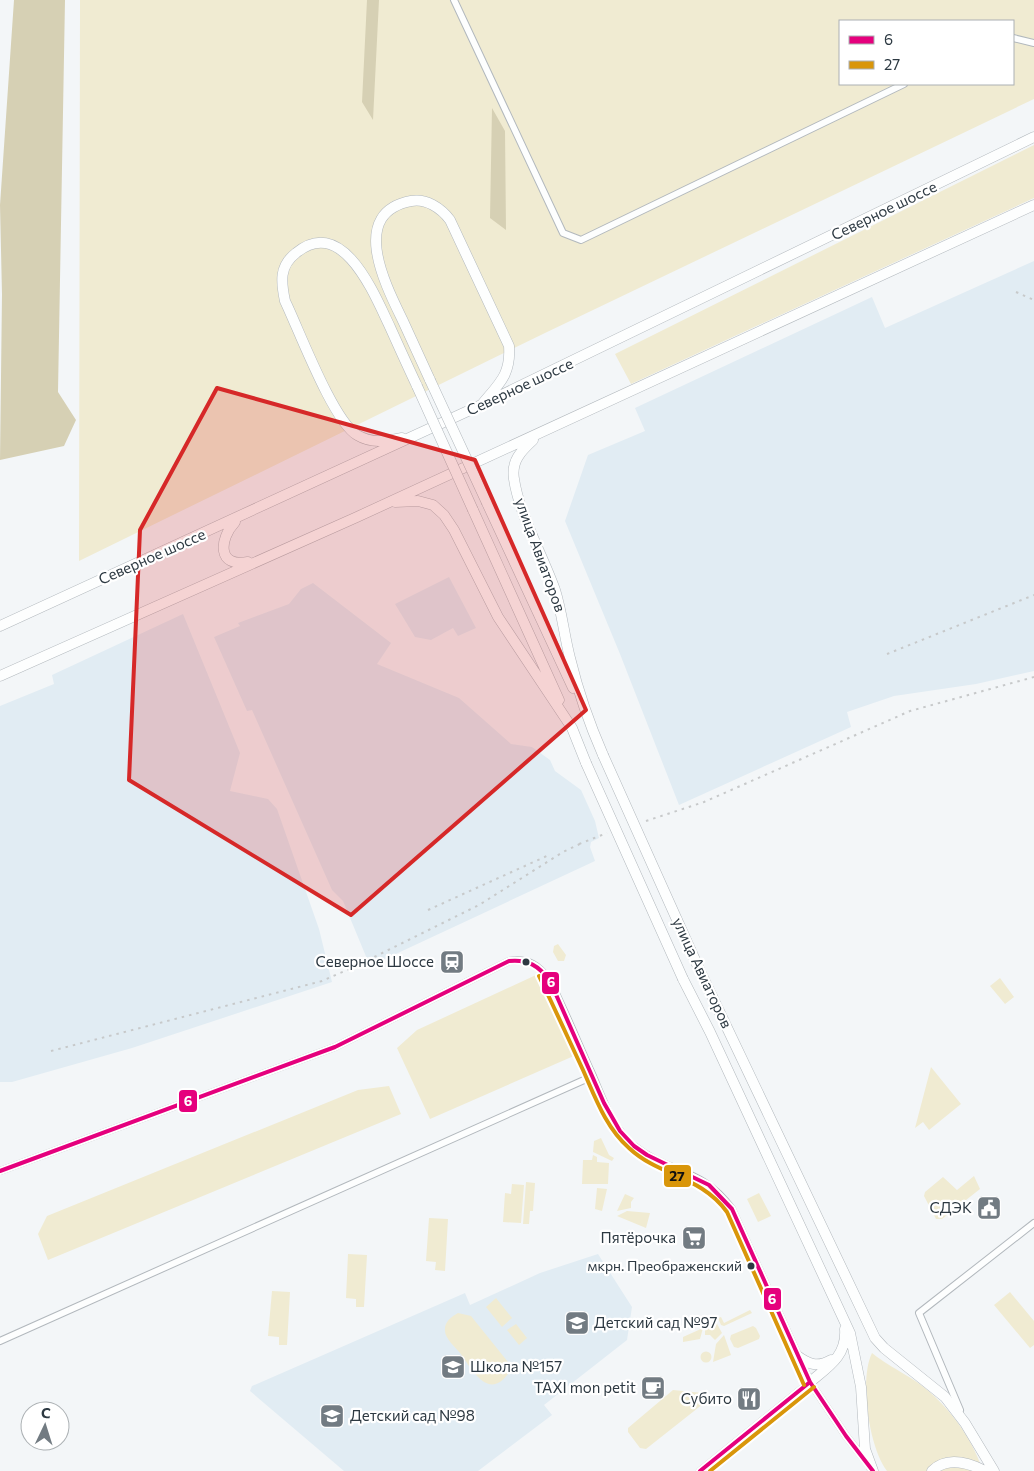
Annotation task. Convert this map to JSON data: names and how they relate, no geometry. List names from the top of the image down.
{
  "streets": {
    "main road": ["Северное шоссе", "улица Авиаторов"]
  },
  "places": {
    "station": ["Северное Шоссе"],
    "public building": ["СДЭК"],
    "supermarket": ["Пятёрочка"],
    "other": ["мкрн. Преображенский"],
    "school or university": ["Детский сад №97", "Школа №157", "Детский сад №98"],
    "cafe": ["TAXI mon petit"],
    "restaurant": ["Субито"]
  },
  "lines": ["transit line 6", "transit line 27"],
  "legend": ["6", "27"],
  "north": "top"
}
